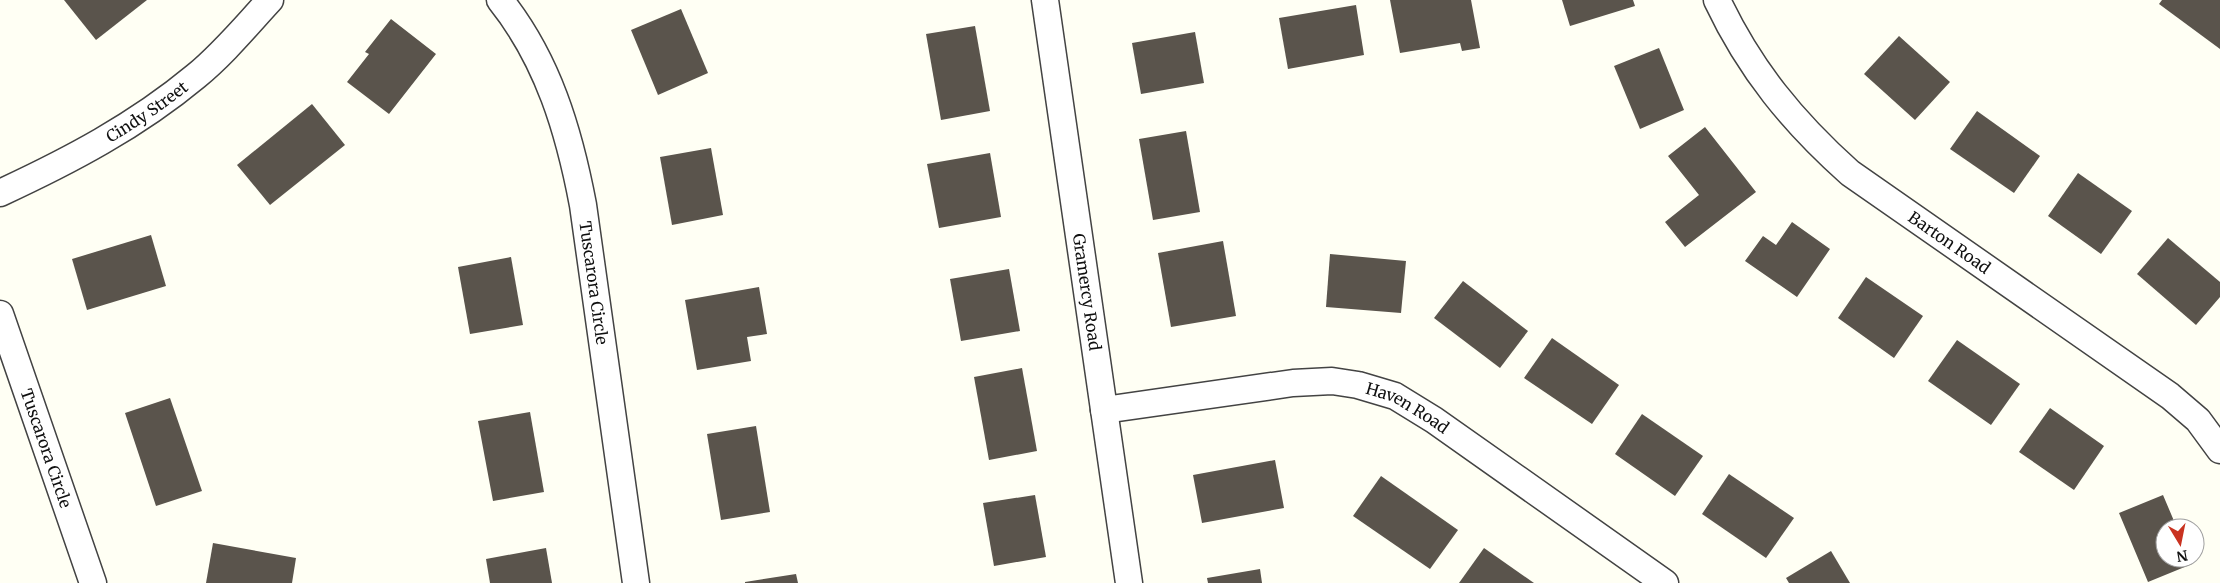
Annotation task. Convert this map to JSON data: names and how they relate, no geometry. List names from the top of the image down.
{
  "streets": {
    "street": [
      "Cindy Street",
      "Barton Road",
      "Tuscarora Circle",
      "Gramercy Road",
      "Haven Road"
    ]
  },
  "crossings": [
    ["Gramercy Road", "Haven Road"]
  ],
  "north": "bottom"
}
